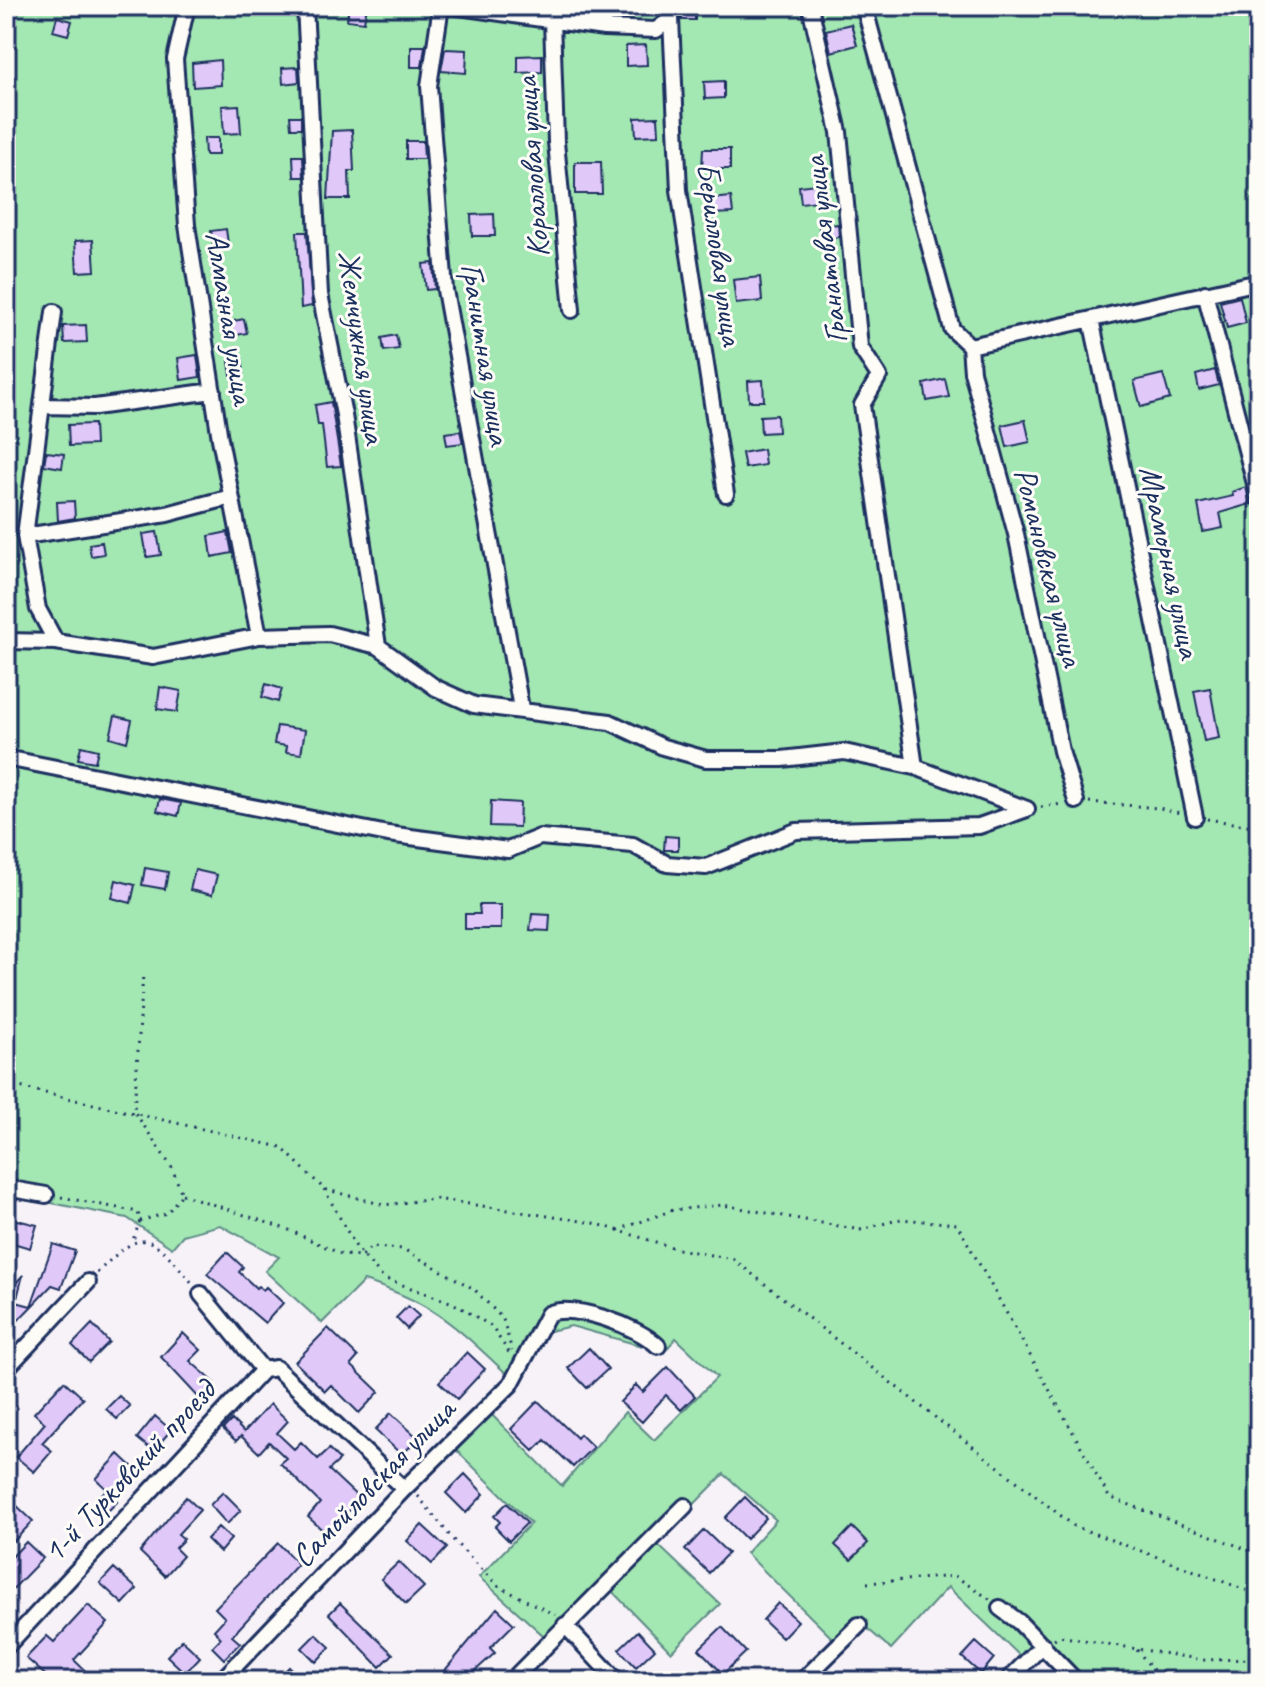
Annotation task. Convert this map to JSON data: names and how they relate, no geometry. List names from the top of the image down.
{
  "streets": {
    "street": [
      "Коралловая улица",
      "Гранатовая улица",
      "Берилловая улица",
      "Алмазная улица",
      "Жемчужная улица",
      "Гранитная улица",
      "Мраморная улица",
      "Романовская улица",
      "1-й Турковский проезд",
      "Самойловская улица"
    ]
  }
}
